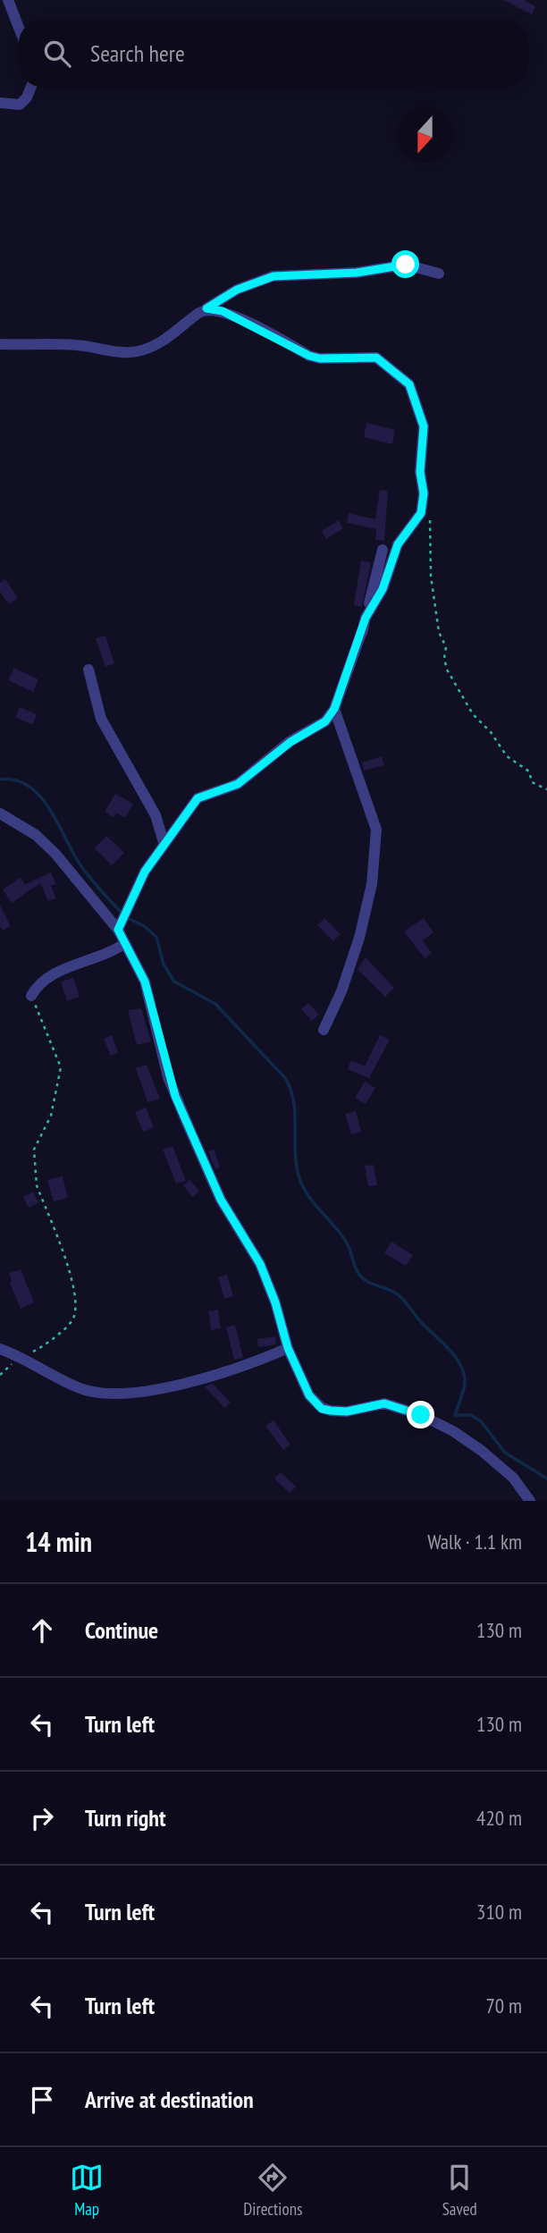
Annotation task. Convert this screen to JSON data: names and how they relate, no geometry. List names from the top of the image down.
{
  "north": "bottom",
  "page": {
    "search": "Search here",
    "heading": ["14 min", "Walk · 1.1 km"],
    "list": [
      ["Continue", "130 m"],
      ["Turn left", "130 m"],
      ["Turn right", "420 m"],
      ["Turn left", "310 m"],
      ["Turn left", "70 m"],
      "Arrive at destination"
    ],
    "nav": ["Map", "Directions", "Saved"]
  }
}
